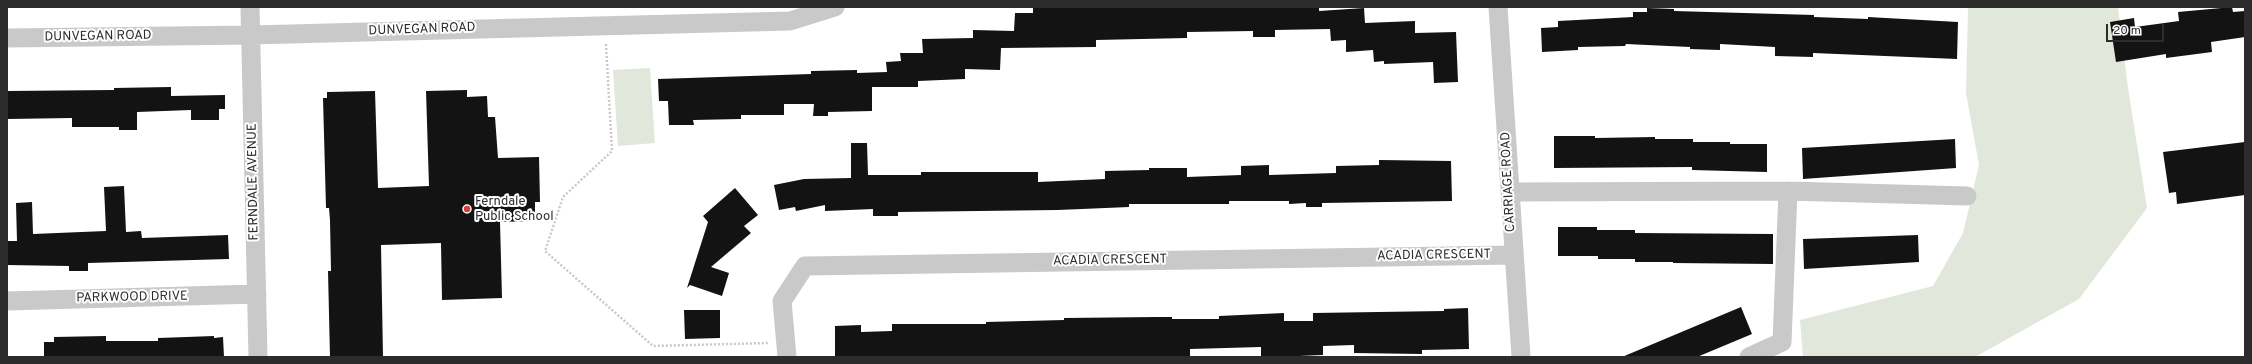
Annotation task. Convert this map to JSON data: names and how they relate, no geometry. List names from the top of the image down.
{
  "streets": {
    "street": [
      "DUNVEGAN ROAD",
      "FERNDALE AVENUE",
      "CARRIAGE ROAD",
      "ACADIA CRESCENT",
      "PARKWOOD DRIVE"
    ]
  },
  "crossings": [
    ["DUNVEGAN ROAD", "FERNDALE AVENUE"],
    ["FERNDALE AVENUE", "PARKWOOD DRIVE"],
    ["CARRIAGE ROAD", "ACADIA CRESCENT"]
  ],
  "places": ["Ferndale Public School"],
  "scale_bar": "20 m"
}
